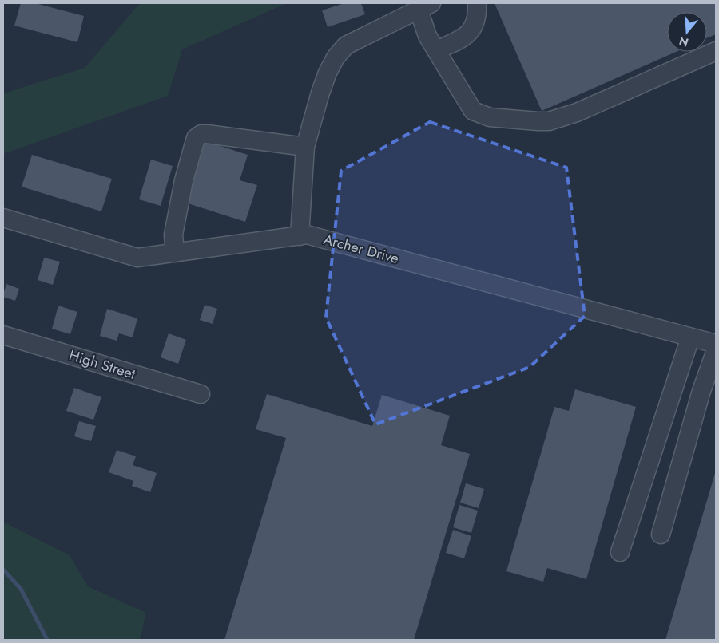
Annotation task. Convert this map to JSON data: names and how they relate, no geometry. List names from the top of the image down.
{
  "streets": {
    "street": ["Archer Drive", "High Street"]
  },
  "north": "bottom"
}
